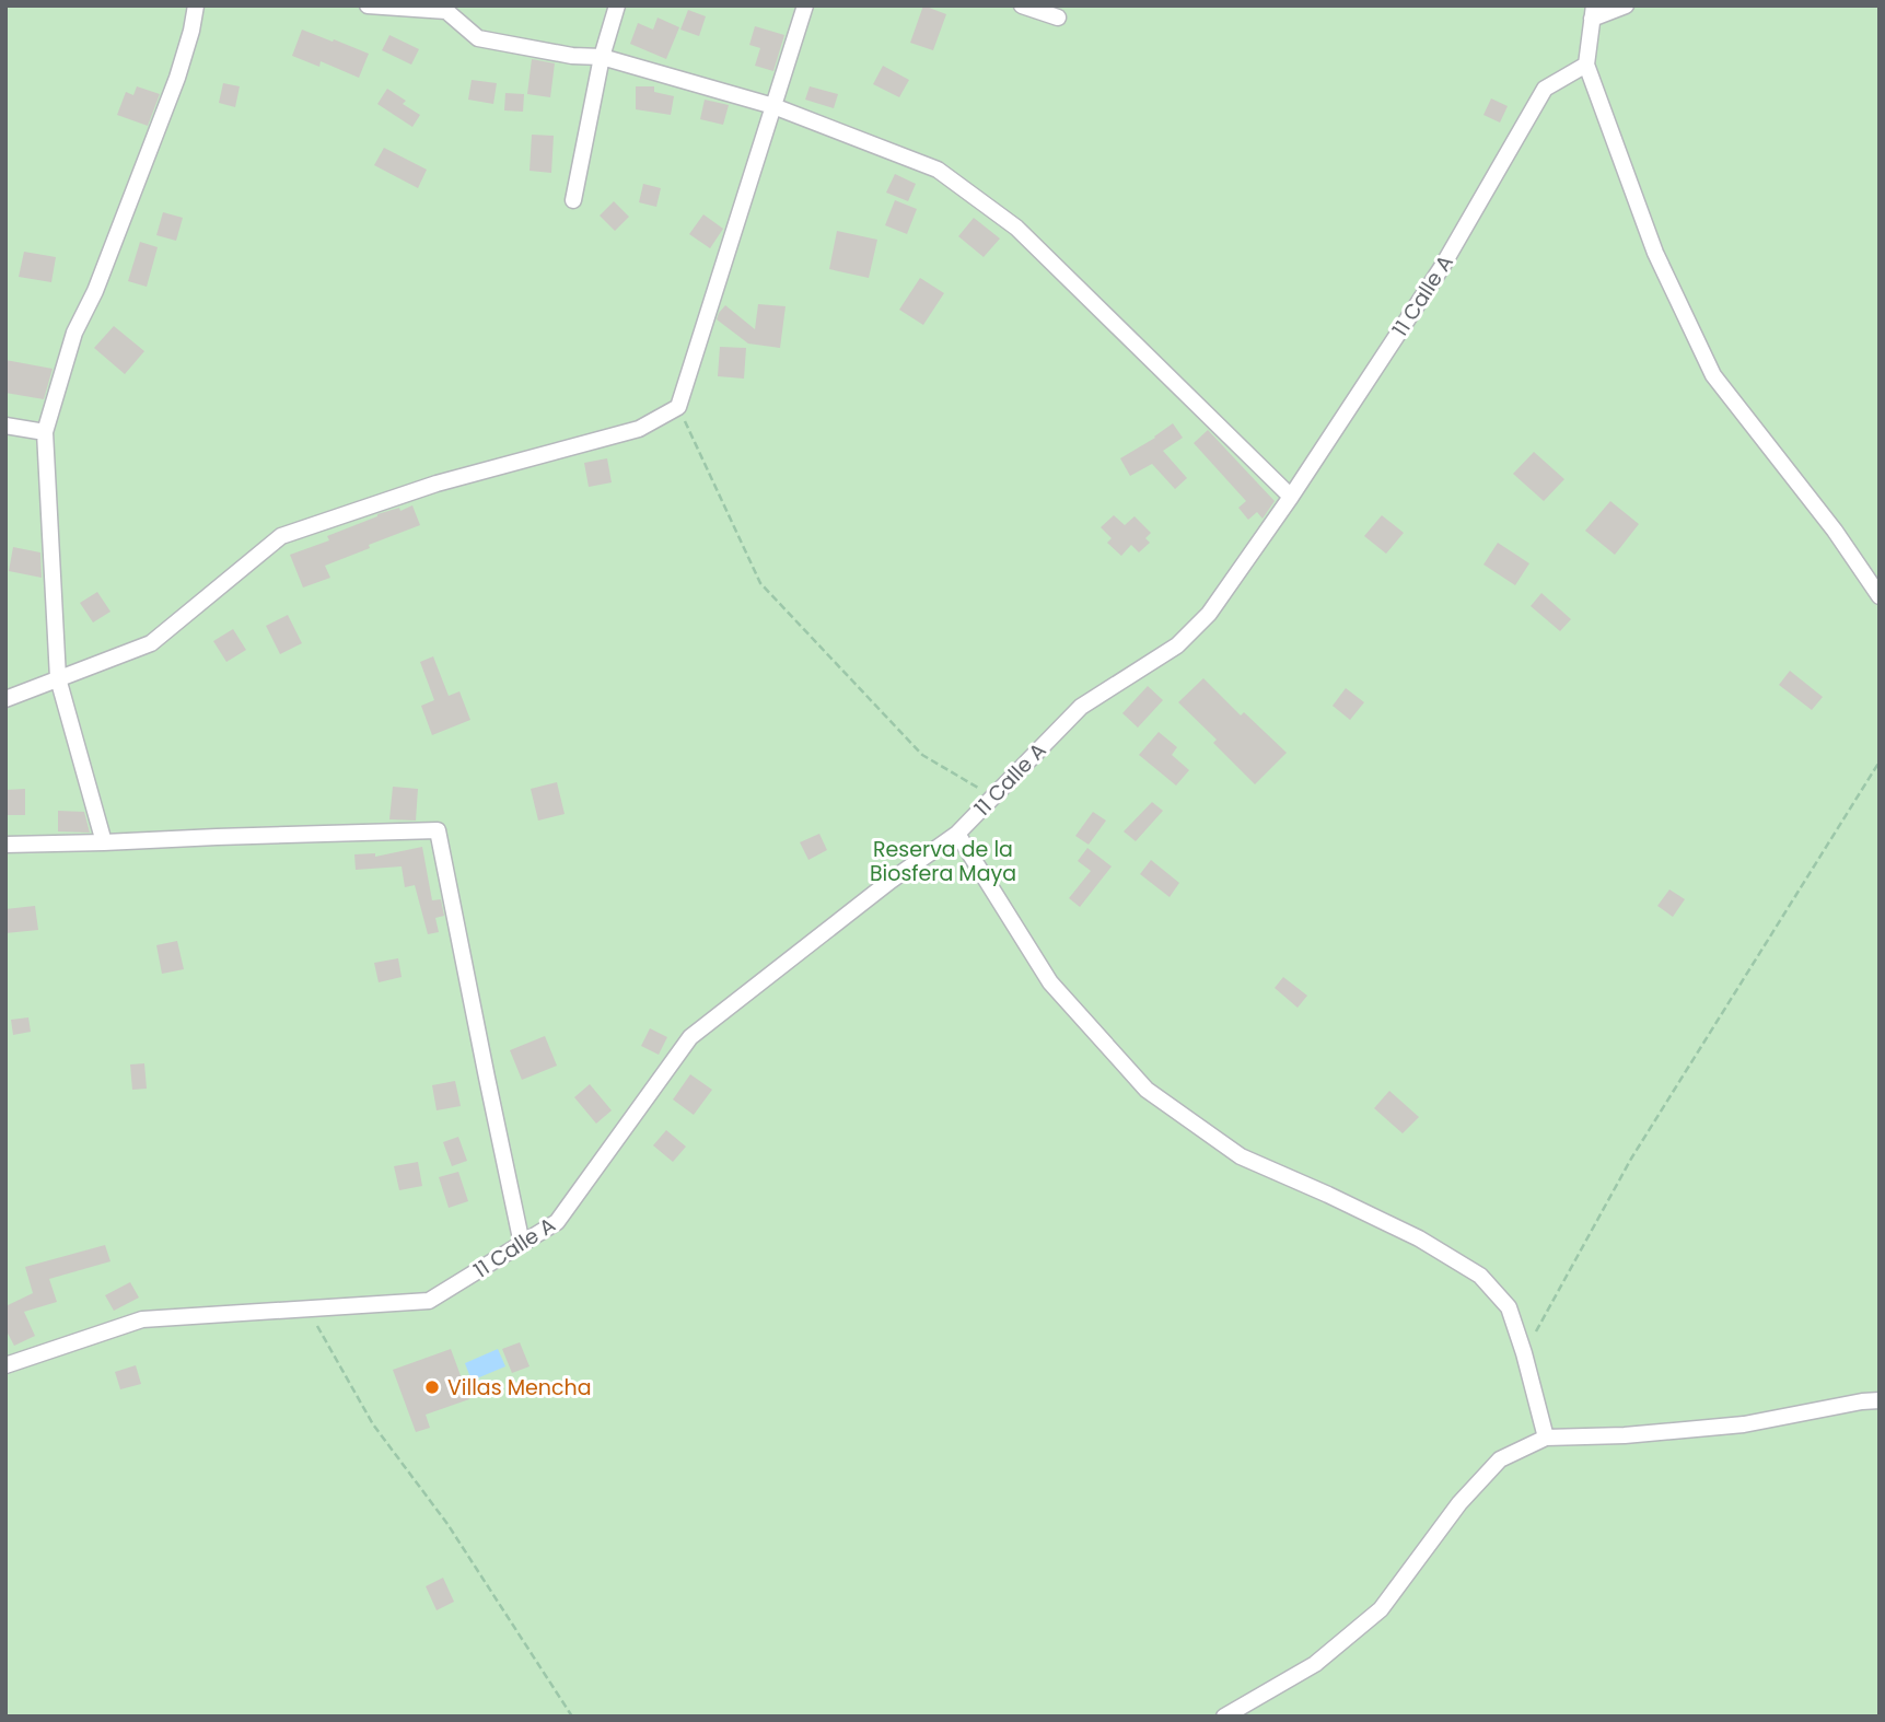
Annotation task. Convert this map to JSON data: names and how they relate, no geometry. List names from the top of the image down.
{
  "streets": {
    "street": ["11 Calle A"]
  },
  "parks": ["Reserva de la Biosfera Maya"],
  "places": ["Villas Mencha"]
}
